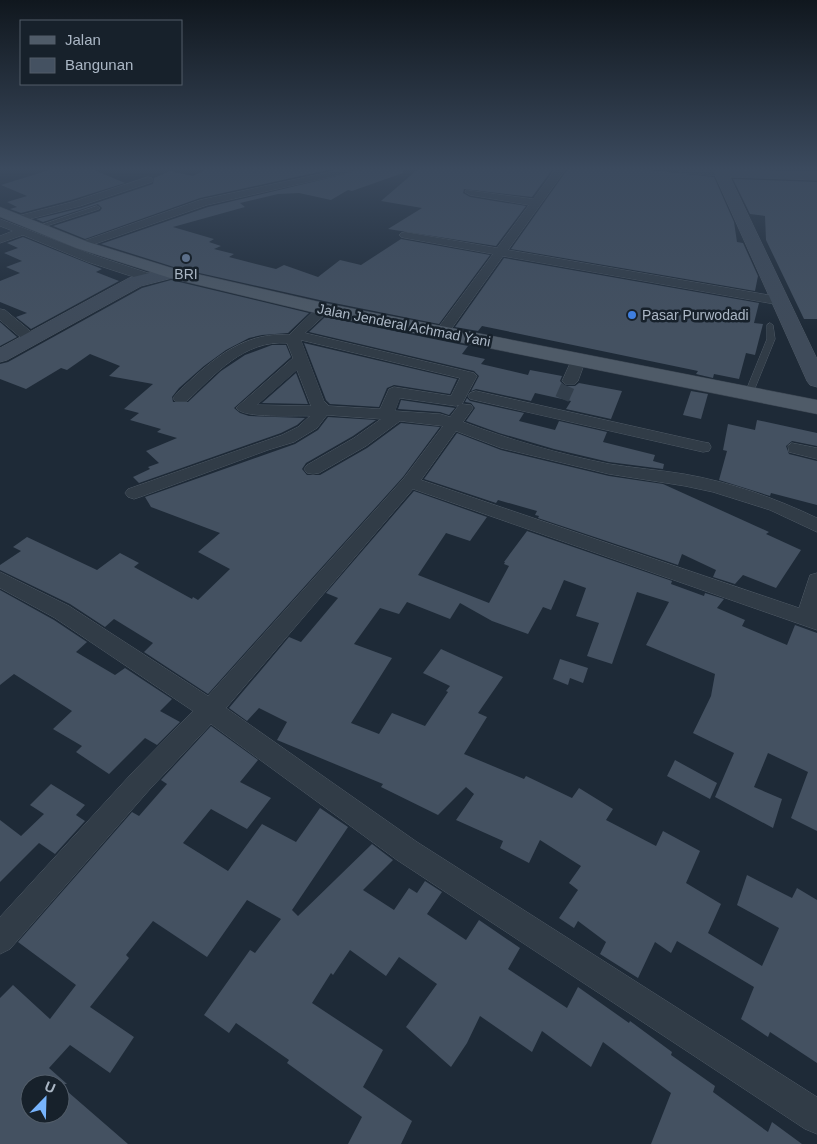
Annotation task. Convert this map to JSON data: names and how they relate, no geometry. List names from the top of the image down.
{
  "streets": {
    "main road": ["Jalan Jenderal Achmad Yani"]
  },
  "places": ["BRI", "Pasar Purwodadi"],
  "legend": ["Jalan", "Bangunan"],
  "north": "top right"
}
